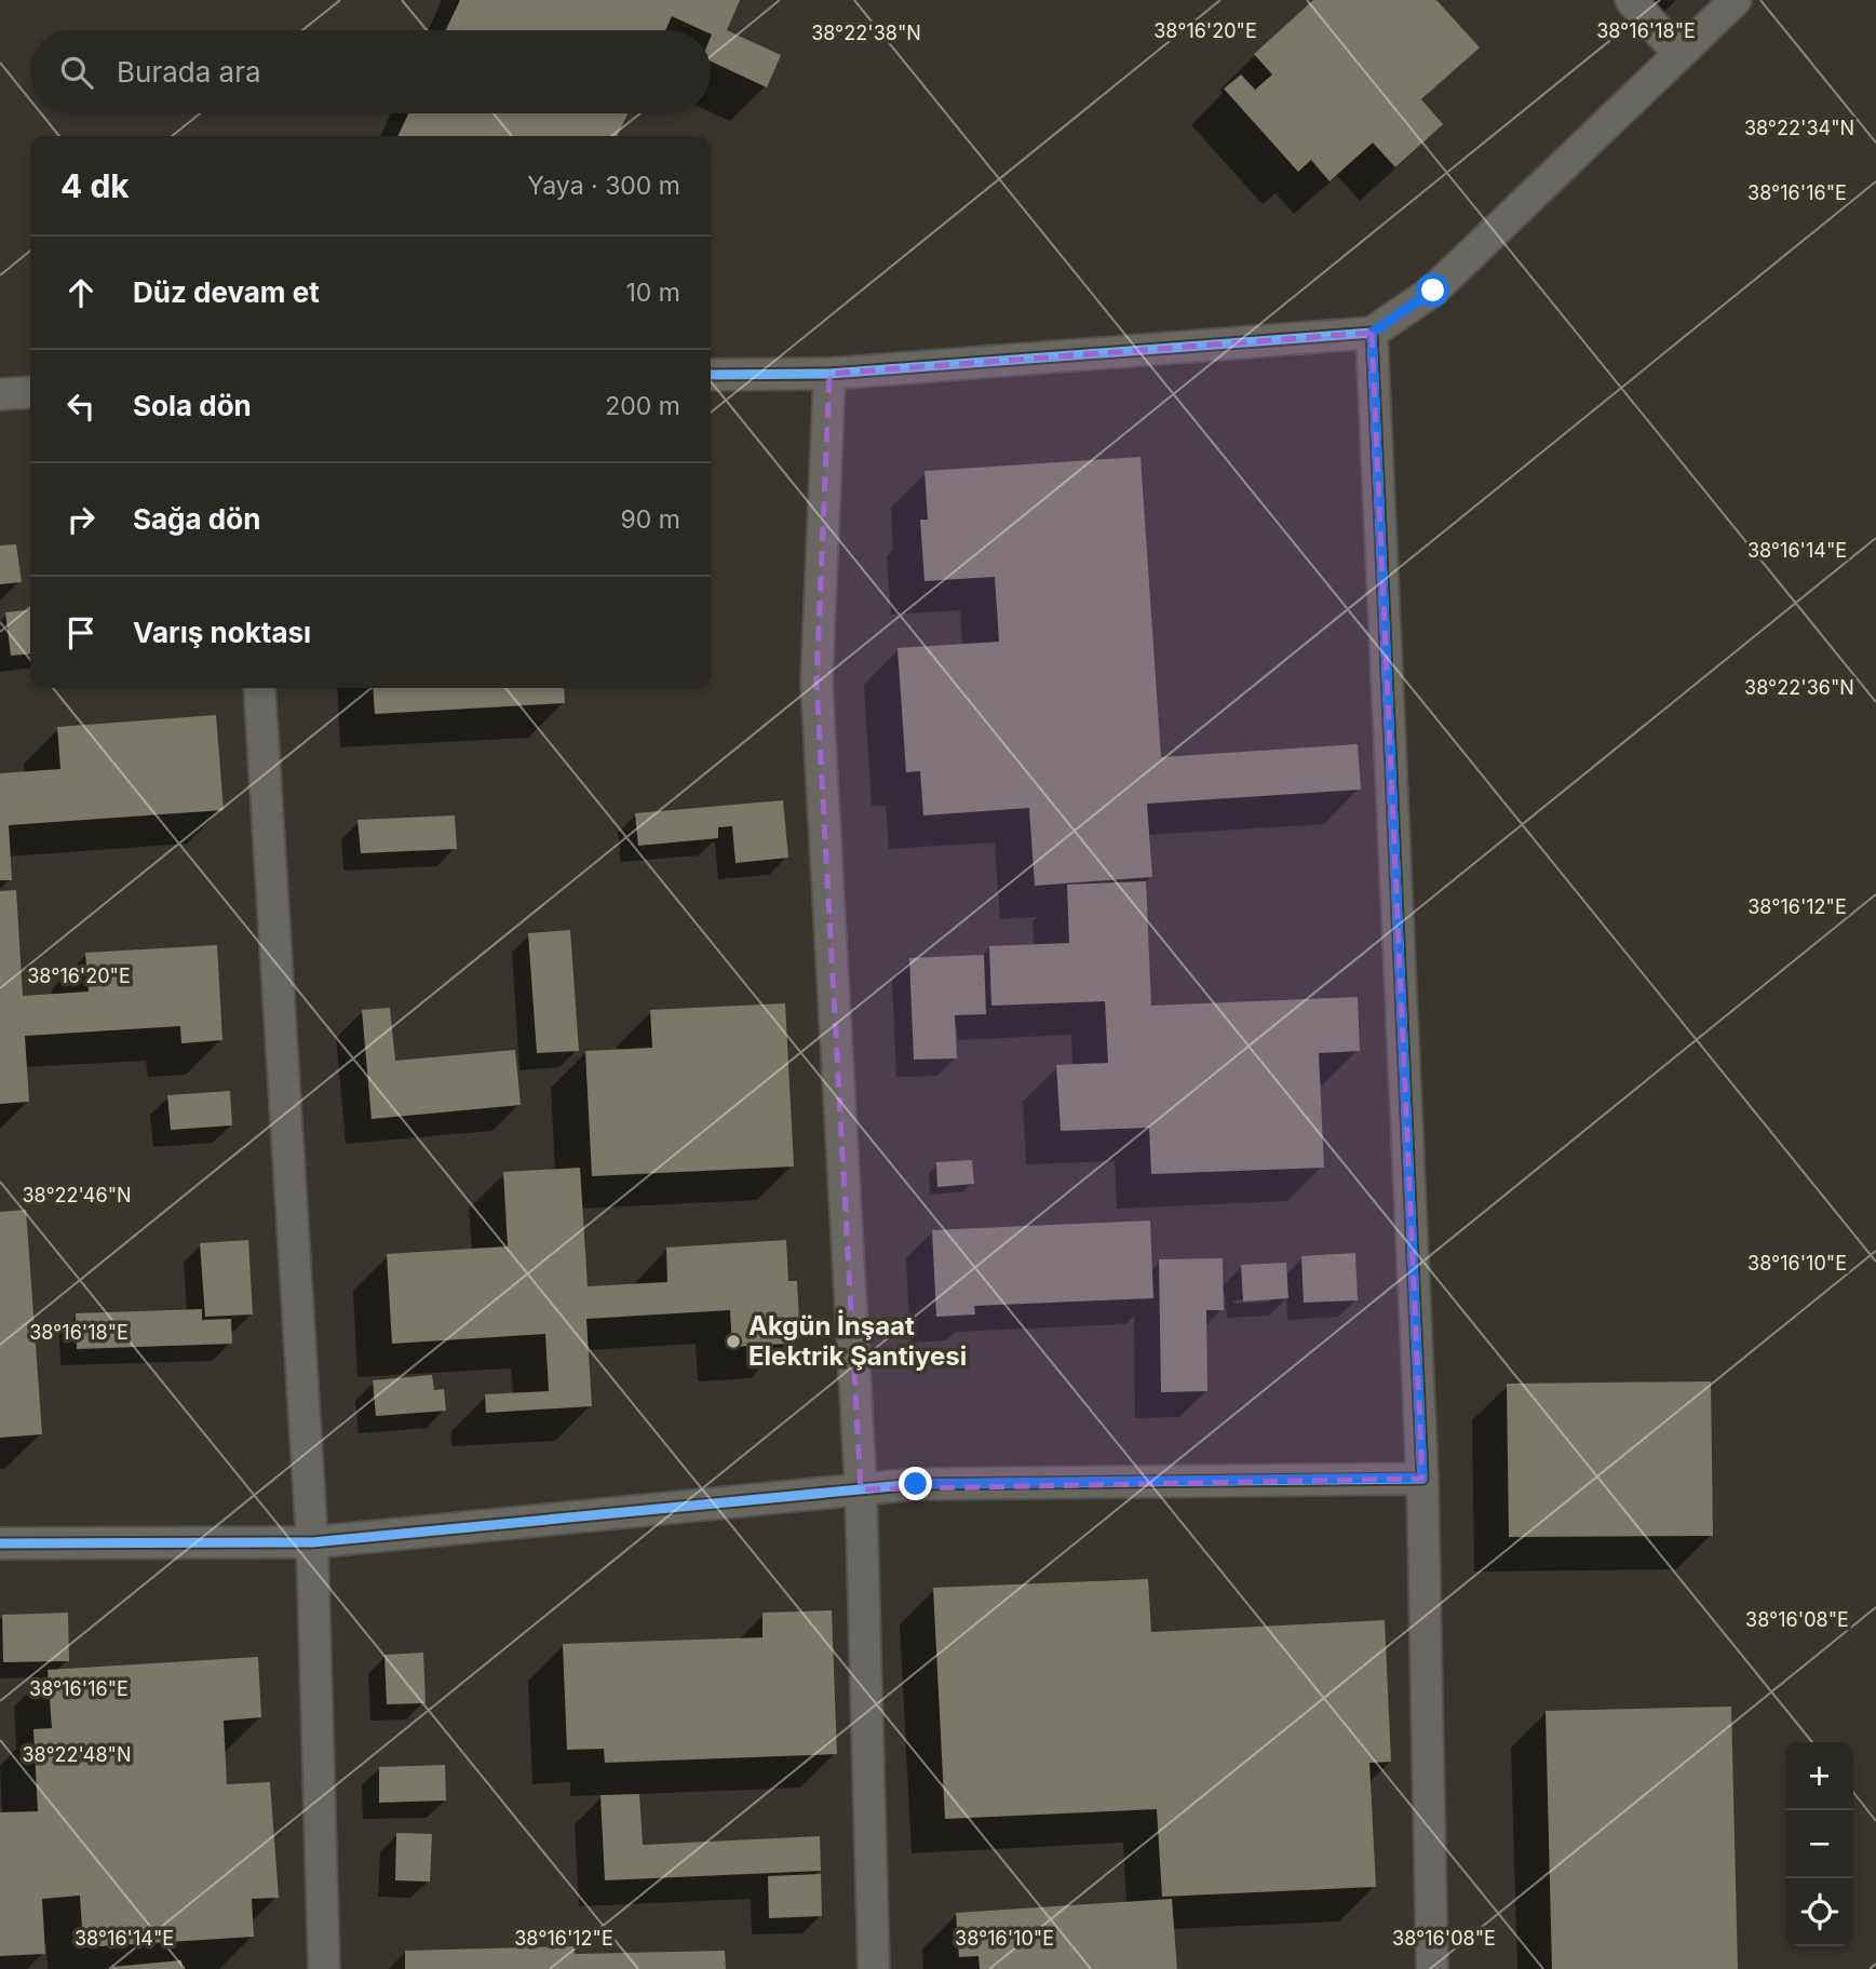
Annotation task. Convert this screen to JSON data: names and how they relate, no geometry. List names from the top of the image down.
{
  "places": ["Akgün İnşaat Elektrik Şantiyesi"],
  "page": {
    "search": "Burada ara",
    "heading": ["4 dk", "Yaya · 300 m"],
    "list": [
      ["Düz devam et", "10 m"],
      ["Sola dön", "200 m"],
      ["Sağa dön", "90 m"],
      "Varış noktası"
    ],
    "map_buttons": ["+", "−"]
  },
  "coordinates": [
    "38°16'20\"E",
    "38°16'18\"E",
    "38°22'38\"N",
    "38°22'34\"N",
    "38°16'16\"E",
    "38°16'14\"E",
    "38°22'36\"N",
    "38°16'12\"E",
    "38°22'46\"N",
    "38°16'10\"E",
    "38°16'08\"E",
    "38°22'48\"N"
  ]
}
